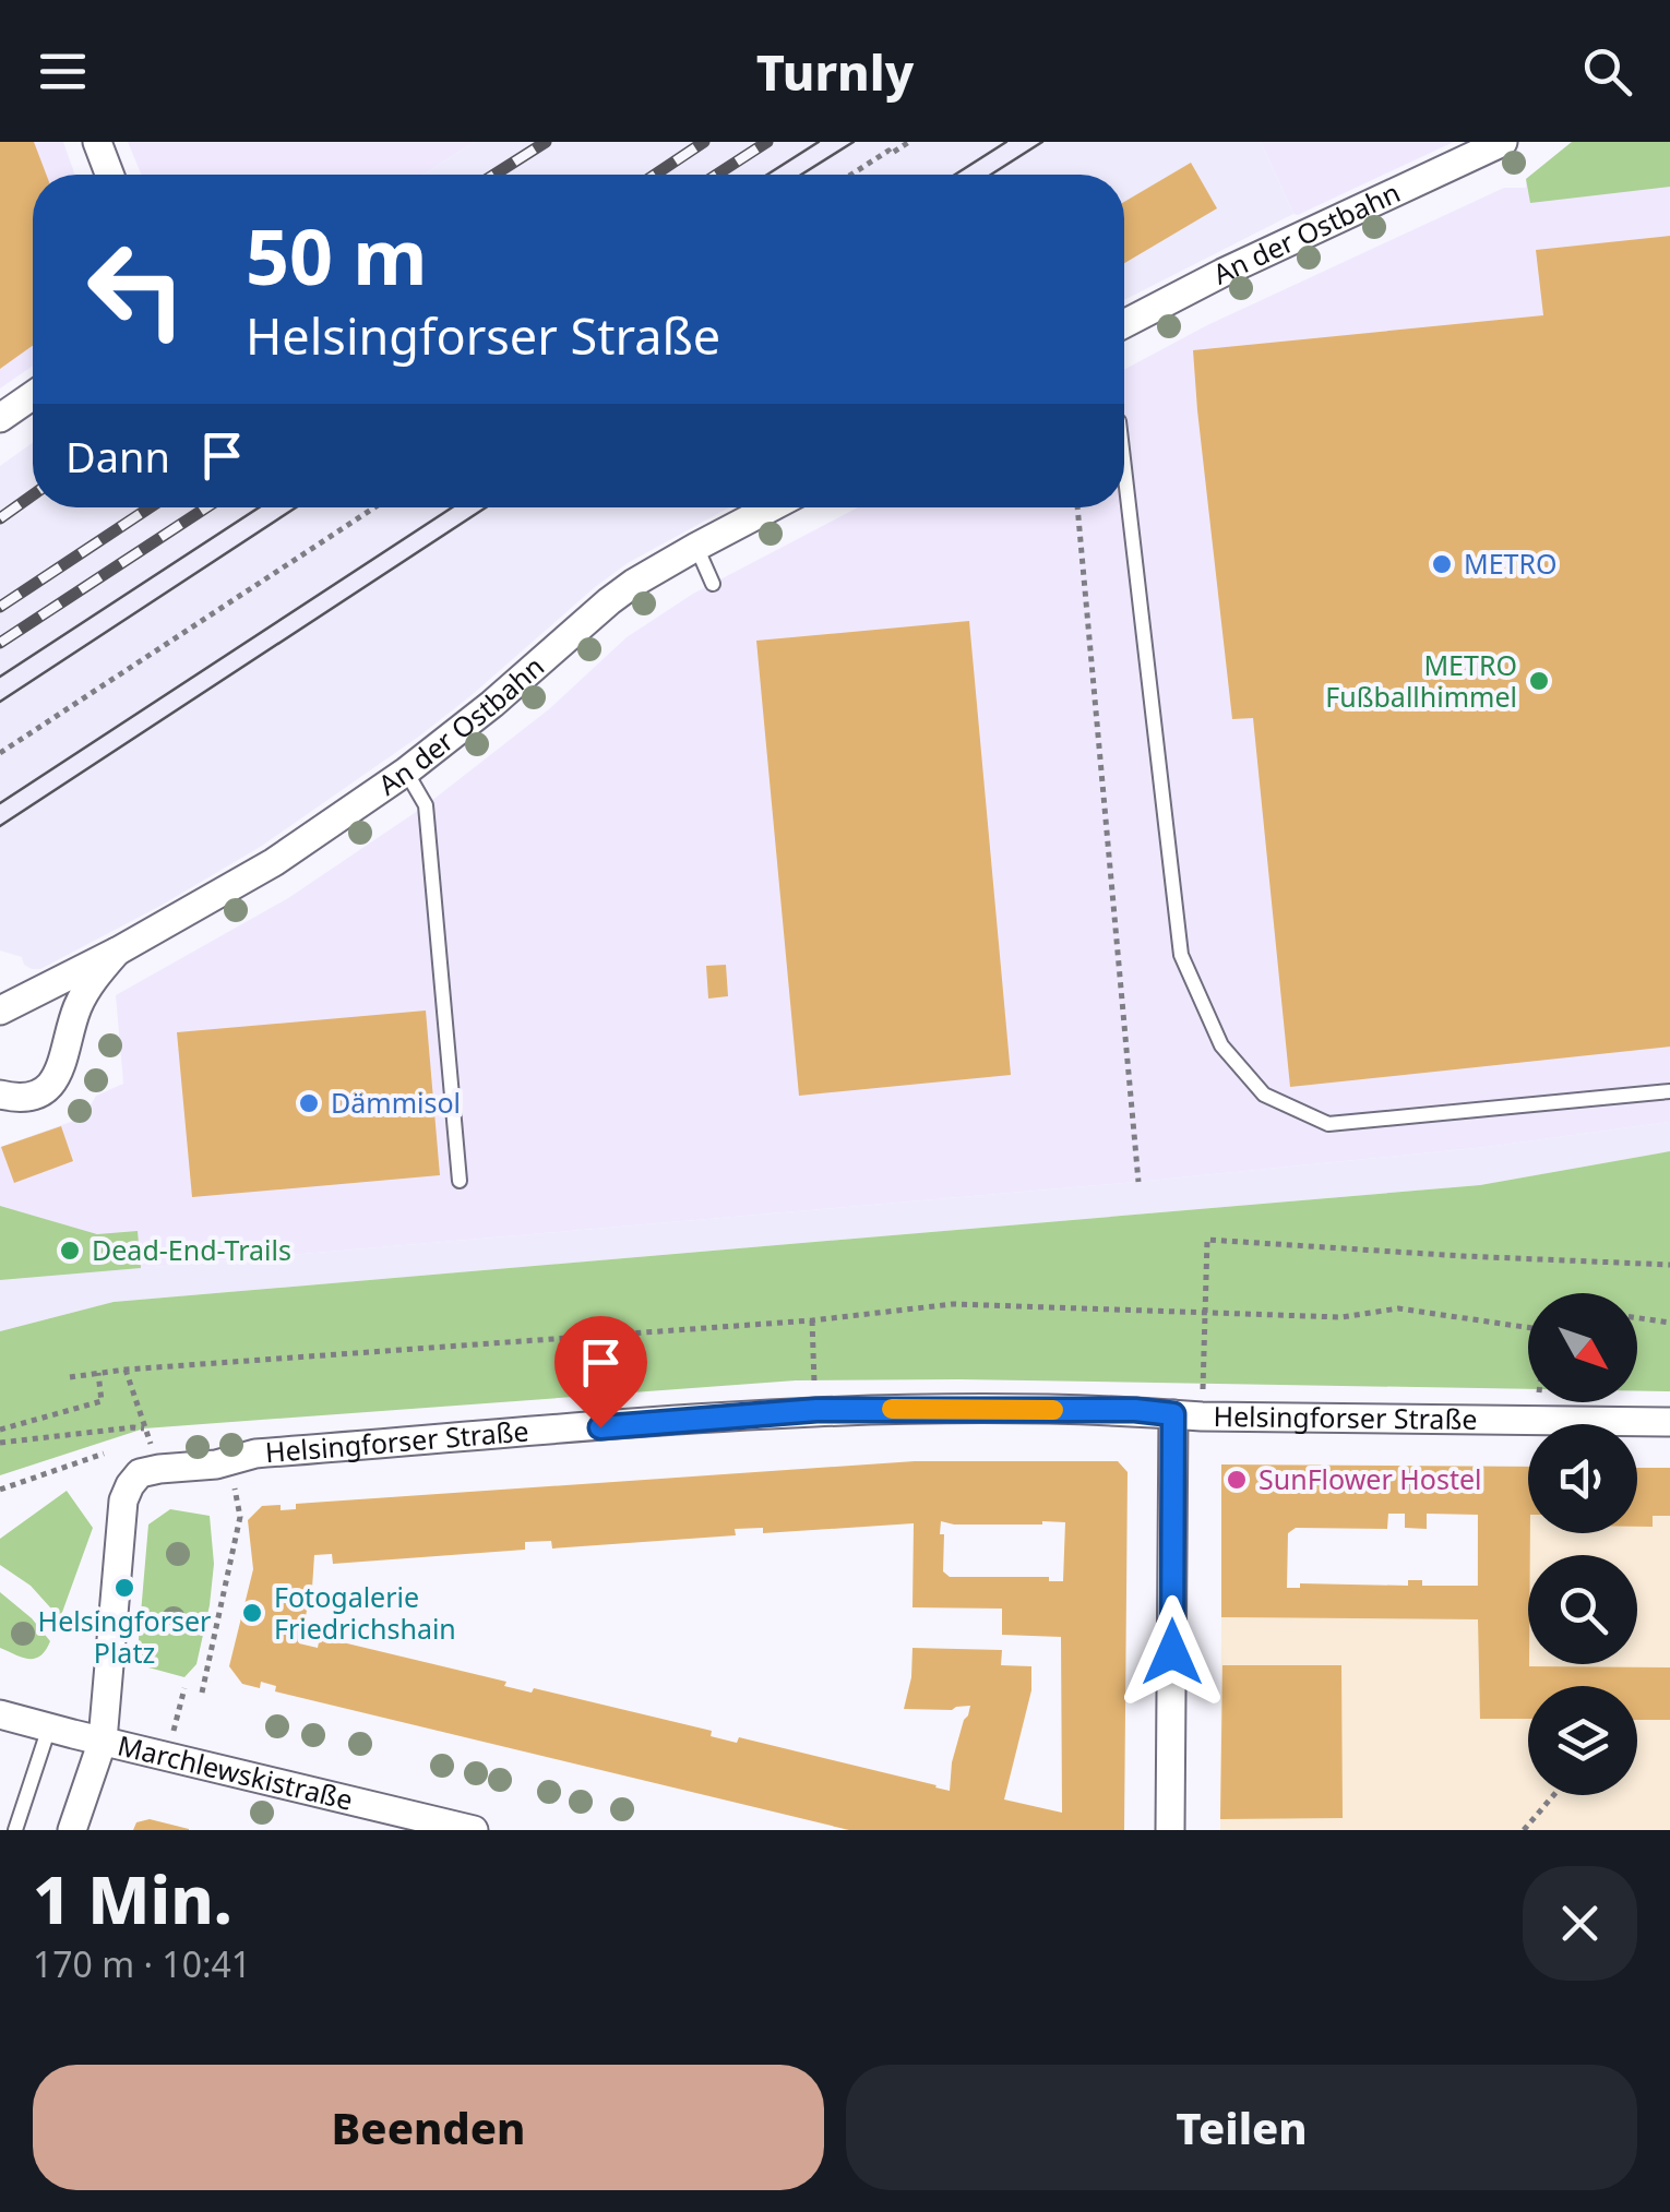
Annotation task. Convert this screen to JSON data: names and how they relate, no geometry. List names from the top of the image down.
{
  "streets": {
    "street": ["An der Ostbahn", "Helsingforser Straße", "Marchlewskistraße"]
  },
  "places": [
    "METRO",
    "METRO Fußballhimmel",
    "Dämmisol",
    "Dead-End-Trails",
    "SunFlower Hostel",
    "Helsingforser Platz",
    "Fotogalerie Friedrichshain"
  ],
  "north": "bottom right",
  "page": {
    "header": "Turnly",
    "turn": ["50 m", "Helsingforser Straße"],
    "then": "Dann",
    "heading": ["1 Min.", "170 m · 10:41"],
    "buttons": ["Beenden", "Teilen"]
  }
}
